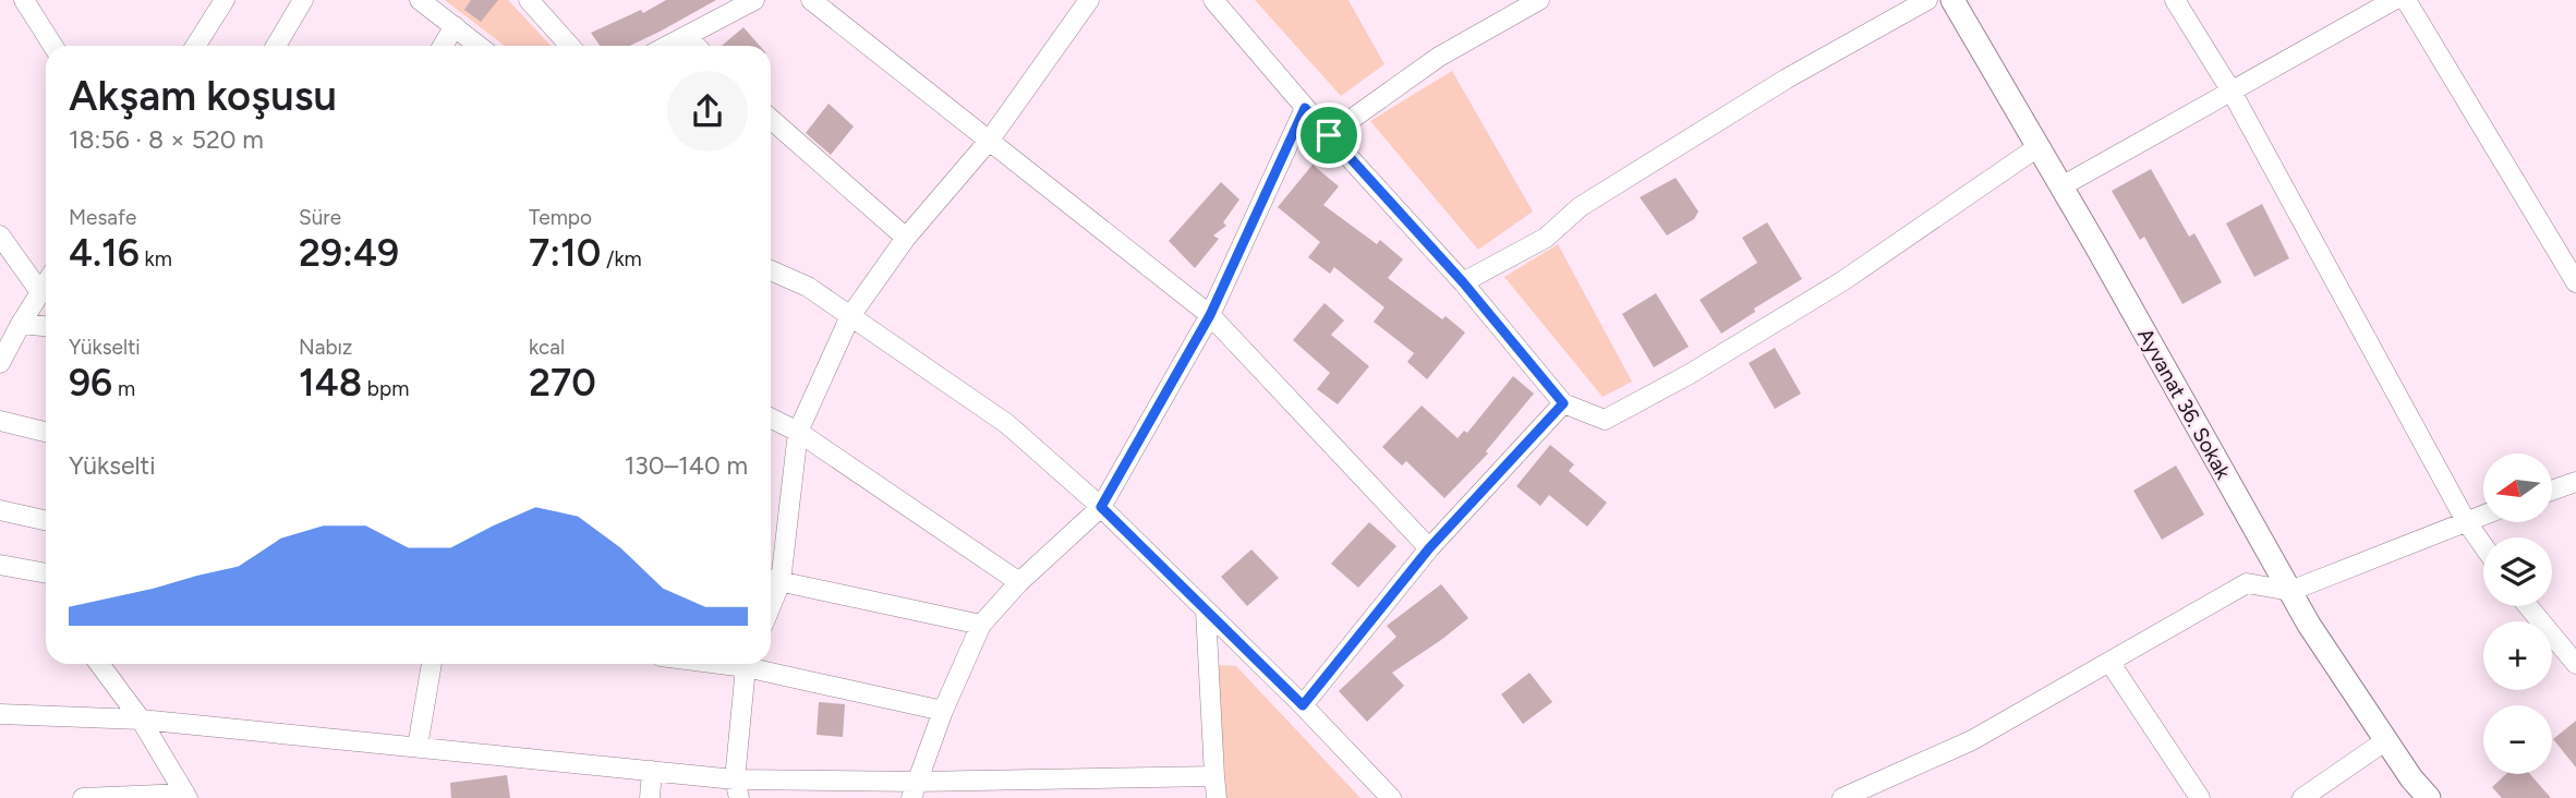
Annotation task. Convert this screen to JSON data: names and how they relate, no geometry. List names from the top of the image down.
{
  "streets": {
    "street": ["Ayvanat 36. Sokak"]
  },
  "north": "left",
  "page": {
    "heading": ["Akşam koşusu", "18:56 · 8 × 520 m"],
    "stats": [
      ["Mesafe", "4.16 km"],
      ["Süre", "29:49"],
      ["Tempo", "7:10 /km"],
      ["Yükselti", "96 m"],
      ["Nabız", "148 bpm"],
      ["kcal", "270"]
    ],
    "chart": ["Yükselti", "130–140 m"],
    "map_buttons": ["+", "−"]
  }
}
